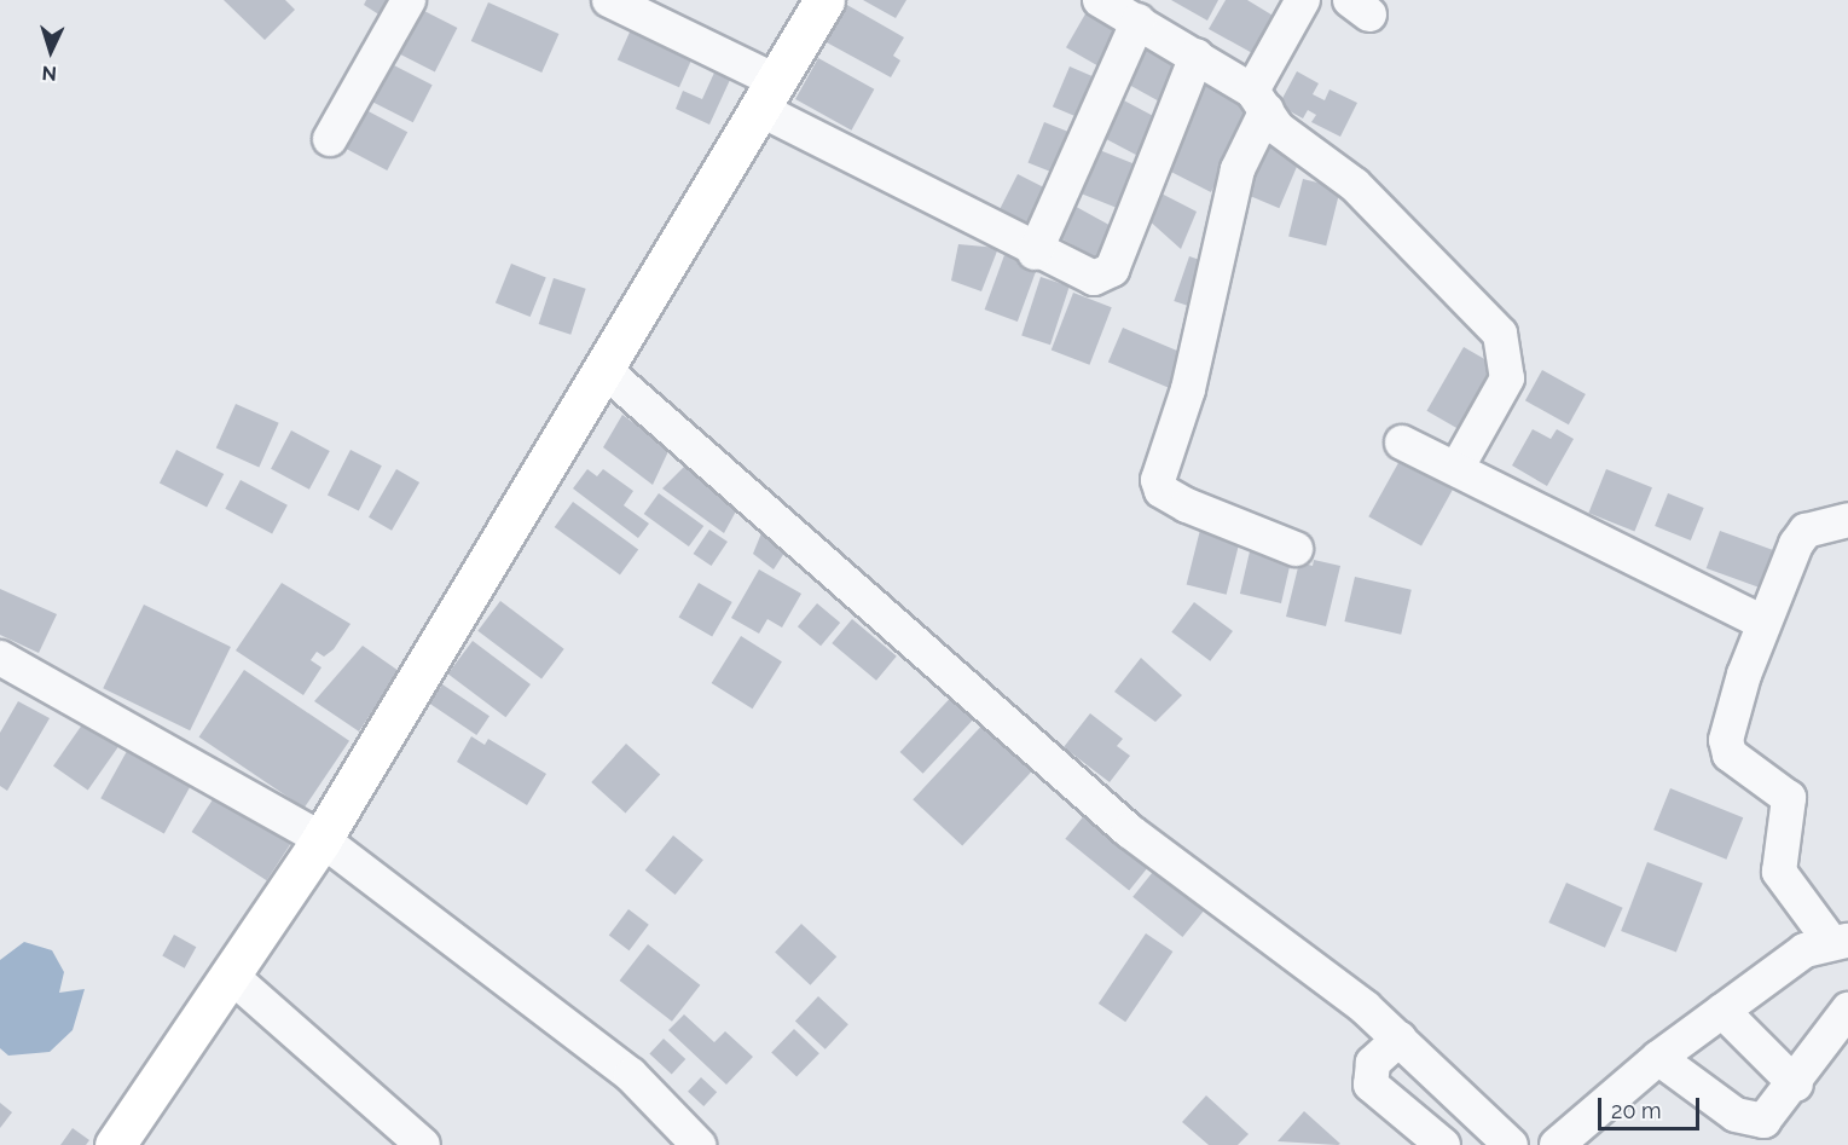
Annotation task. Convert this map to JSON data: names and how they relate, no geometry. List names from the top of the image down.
{
  "scale_bar": "20 m",
  "north": "bottom"
}
